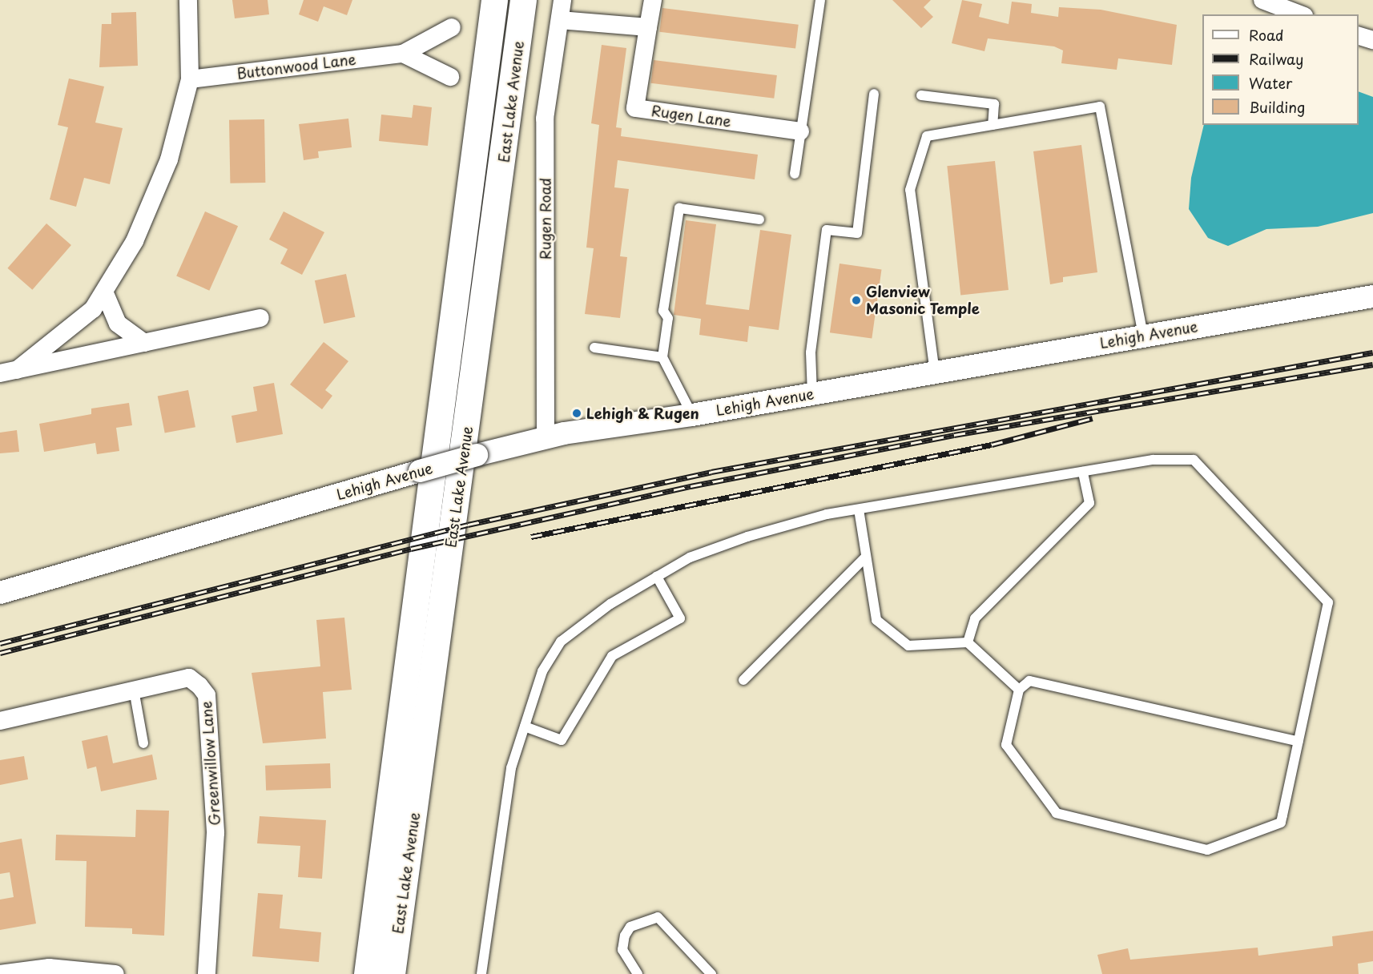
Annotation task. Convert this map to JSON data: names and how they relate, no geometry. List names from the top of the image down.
{
  "streets": {
    "main road": ["East Lake Avenue"],
    "street": [
      "Buttonwood Lane",
      "Rugen Lane",
      "Rugen Road",
      "Lehigh Avenue",
      "Greenwillow Lane"
    ]
  },
  "crossings": [
    ["Rugen Road", "Lehigh Avenue"]
  ],
  "places": ["Glenview Masonic Temple", "Lehigh & Rugen"],
  "legend": [
    "Road",
    "Railway",
    "Water",
    "Building"
  ]
}
